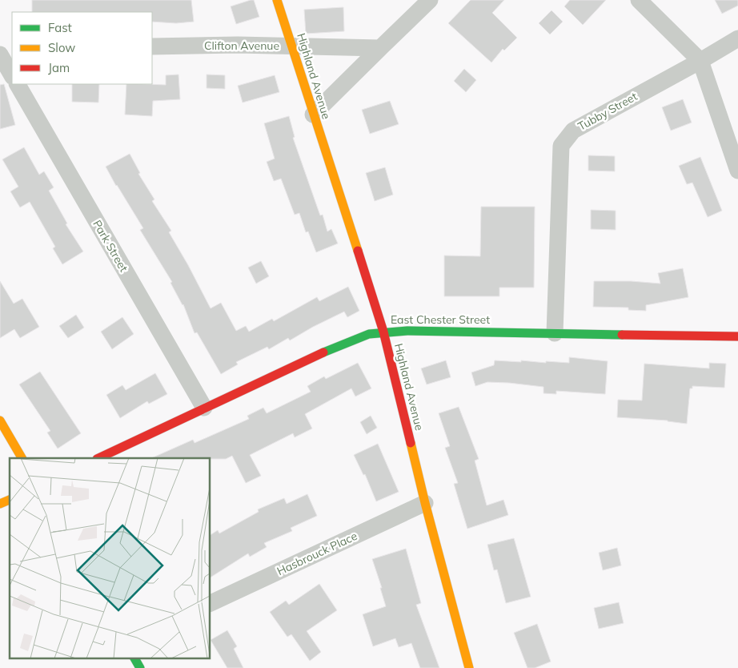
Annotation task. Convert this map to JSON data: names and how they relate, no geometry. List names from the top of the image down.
{
  "streets": {
    "street": [
      "Clifton Avenue",
      "Highland Avenue",
      "Tubby Street",
      "Park Street",
      "East Chester Street",
      "Hasbrouck Place"
    ]
  },
  "crossings": [
    ["Clifton Avenue", "Highland Avenue"],
    ["Highland Avenue", "East Chester Street"],
    ["Highland Avenue", "Hasbrouck Place"],
    ["Tubby Street", "East Chester Street"],
    ["Park Street", "East Chester Street"]
  ],
  "legend": ["Fast", "Slow", "Jam"]
}
